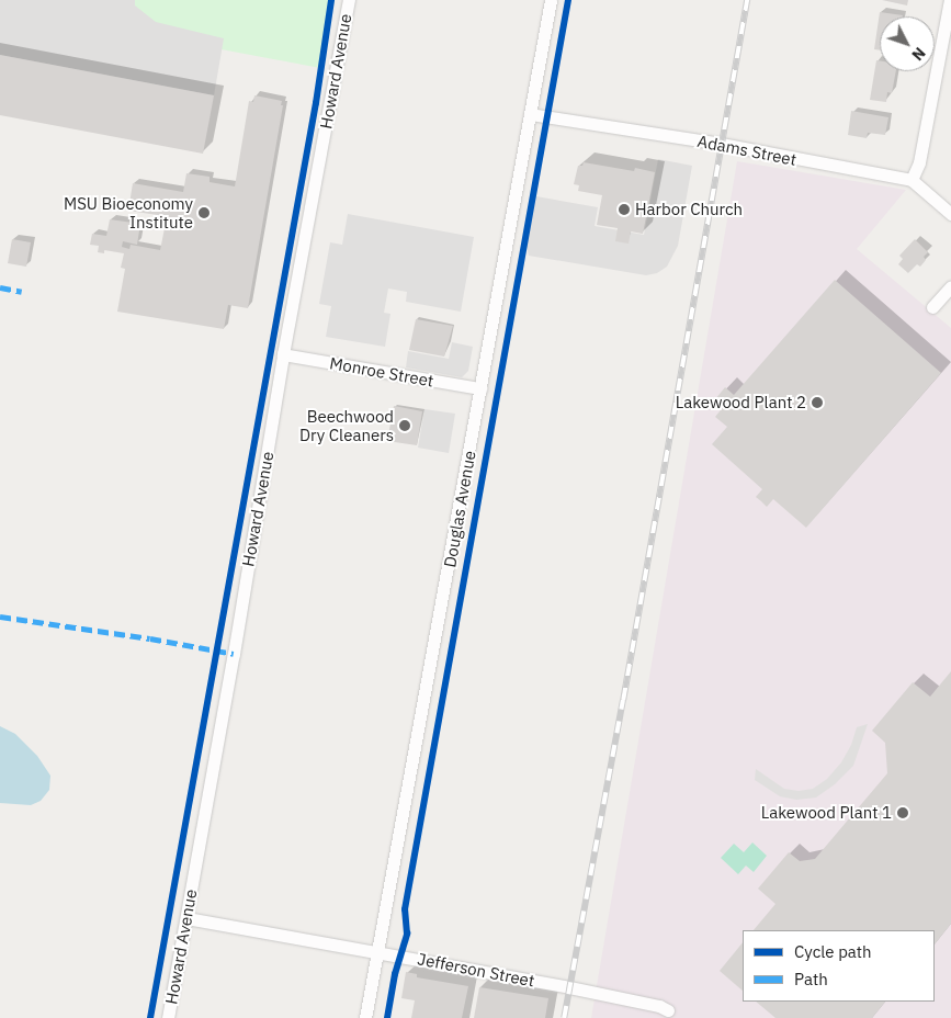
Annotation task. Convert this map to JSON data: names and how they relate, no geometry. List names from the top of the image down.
{
  "streets": {
    "street": [
      "Howard Avenue",
      "Adams Street",
      "Monroe Street",
      "Douglas Avenue",
      "Jefferson Street"
    ]
  },
  "crossings": [
    ["Howard Avenue", "Monroe Street"],
    ["Howard Avenue", "Jefferson Street"],
    ["Adams Street", "Douglas Avenue"],
    ["Monroe Street", "Douglas Avenue"],
    ["Douglas Avenue", "Jefferson Street"]
  ],
  "places": [
    "Harbor Church",
    "MSU Bioeconomy Institute",
    "Lakewood Plant 2",
    "Beechwood Dry Cleaners",
    "Lakewood Plant 1"
  ],
  "legend": ["Cycle path", "Path"],
  "north": "bottom right"
}
